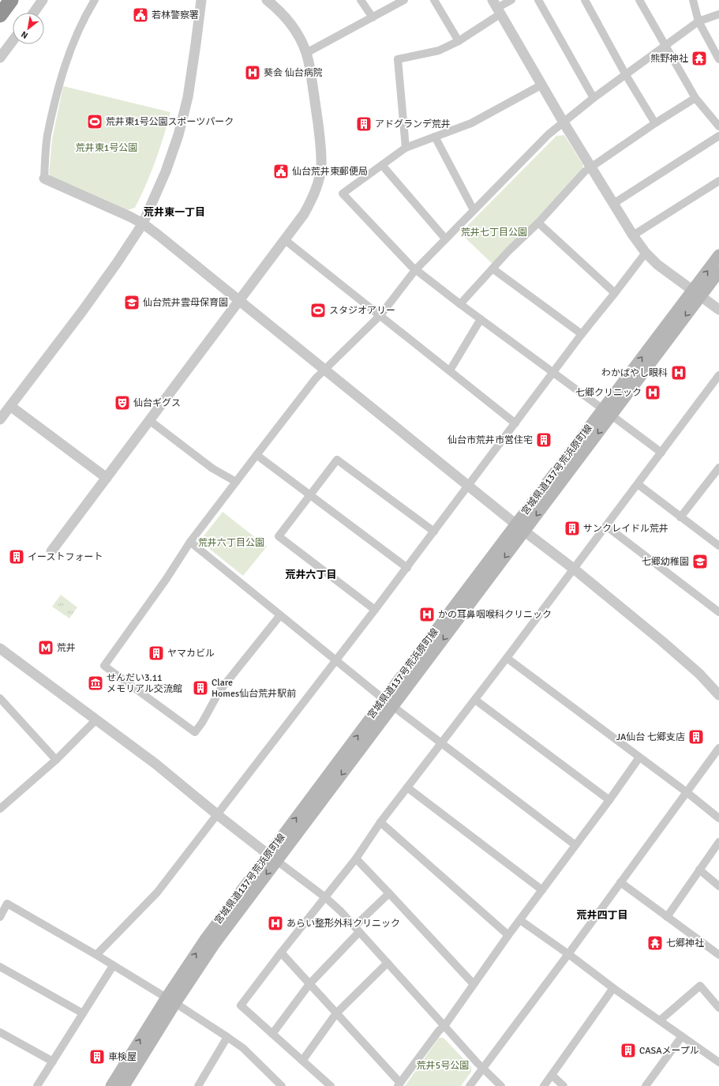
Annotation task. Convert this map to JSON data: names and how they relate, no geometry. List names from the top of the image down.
{
  "streets": {
    "main road": ["宮城県道137号荒浜原町線"]
  },
  "districts": ["荒井東一丁目", "荒井六丁目", "荒井四丁目"],
  "parks": [
    "荒井東1号公園",
    "荒井七丁目公園",
    "荒井六丁目公園",
    "荒井5号公園"
  ],
  "places": {
    "public building": ["若林警察署", "仙台荒井東郵便局"],
    "temple": ["熊野神社", "七郷神社"],
    "hospital": [
      "葵会 仙台病院",
      "わかばやし眼科",
      "七郷クリニック",
      "かの耳鼻咽喉科クリニック",
      "あらい整形外科クリニック"
    ],
    "sports": ["荒井東1号公園スポーツパーク", "スタジオアリー"],
    "building": [
      "アドグランデ荒井",
      "仙台市荒井市営住宅",
      "サンクレイドル荒井",
      "イーストフォート",
      "ヤマカビル",
      "Clare Homes仙台荒井駅前",
      "JA仙台 七郷支店",
      "CASAメープル",
      "車検屋"
    ],
    "school or university": ["仙台荒井雲母保育園", "七郷幼稚園"],
    "theatre": ["仙台ギグス"],
    "metro station": ["荒井"],
    "museum": ["せんだい3.11 メモリアル交流館"]
  },
  "north": "bottom left"
}
